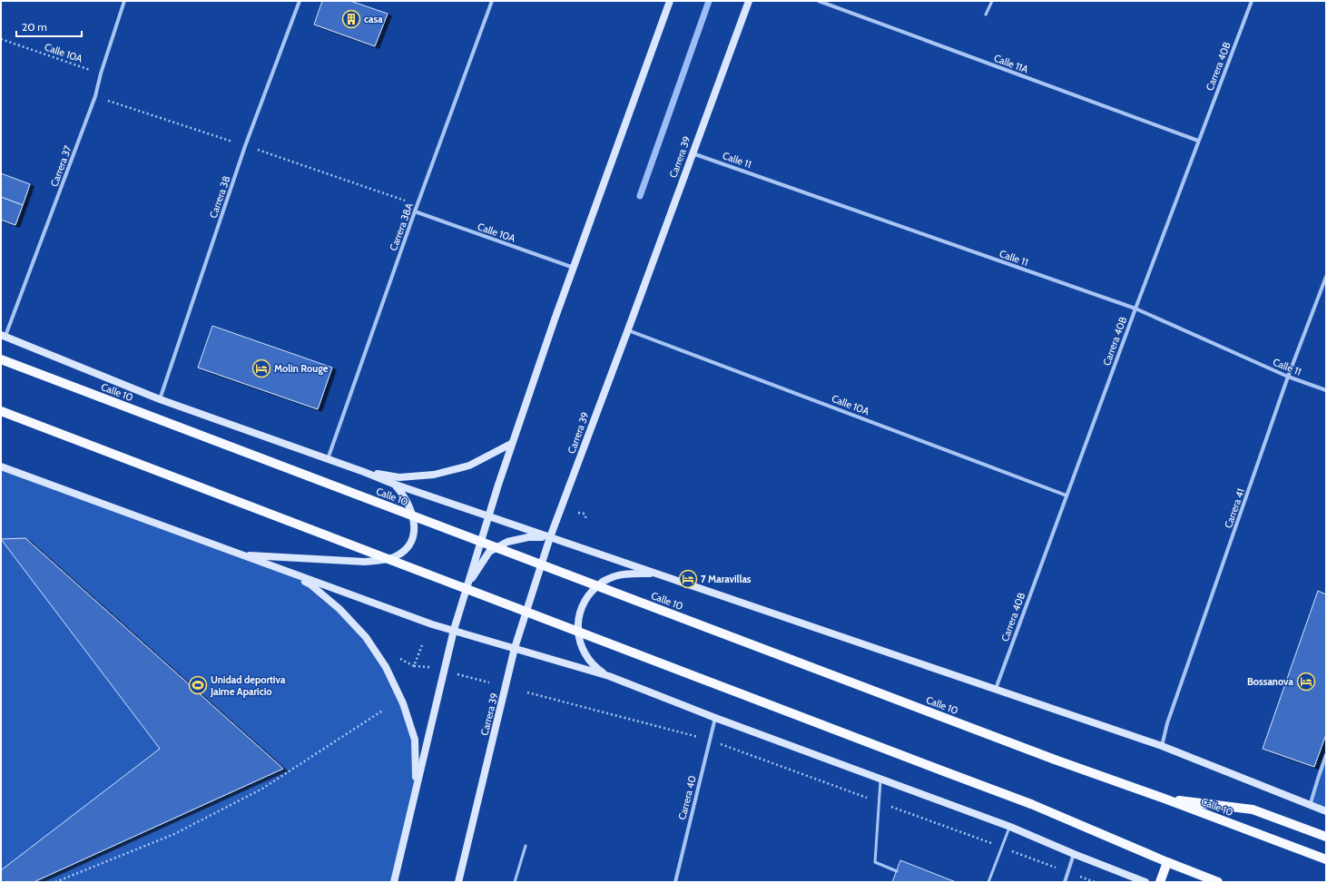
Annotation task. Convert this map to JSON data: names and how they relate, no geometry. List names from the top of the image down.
{
  "streets": {
    "main road": ["Calle 10"],
    "street": [
      "Calle 10A",
      "Calle 11A",
      "Carrera 40B",
      "Carrera 39",
      "Calle 11",
      "Carrera 37",
      "Carrera 38",
      "Carrera 38A",
      "Carrera 41",
      "Carrera 40"
    ]
  },
  "crossings": [
    ["Calle 10A", "Carrera 40B"],
    ["Calle 10A", "Carrera 39"],
    ["Calle 10A", "Carrera 37"],
    ["Calle 10A", "Carrera 38A"],
    ["Calle 11A", "Carrera 40B"],
    ["Carrera 40B", "Calle 11"],
    ["Carrera 40B", "Calle 10"],
    ["Carrera 39", "Calle 11"],
    ["Carrera 39", "Calle 10"],
    ["Calle 11", "Carrera 41"],
    ["Carrera 37", "Calle 10"],
    ["Carrera 38", "Calle 10"],
    ["Carrera 38A", "Calle 10"],
    ["Calle 10", "Carrera 41"]
  ],
  "places": {
    "building": ["casa"],
    "hotel": ["Molin Rouge", "7 Maravillas", "Bossanova"],
    "sports": ["Unidad deportiva Jaime Aparicio"]
  },
  "scale_bar": "20 m"
}
